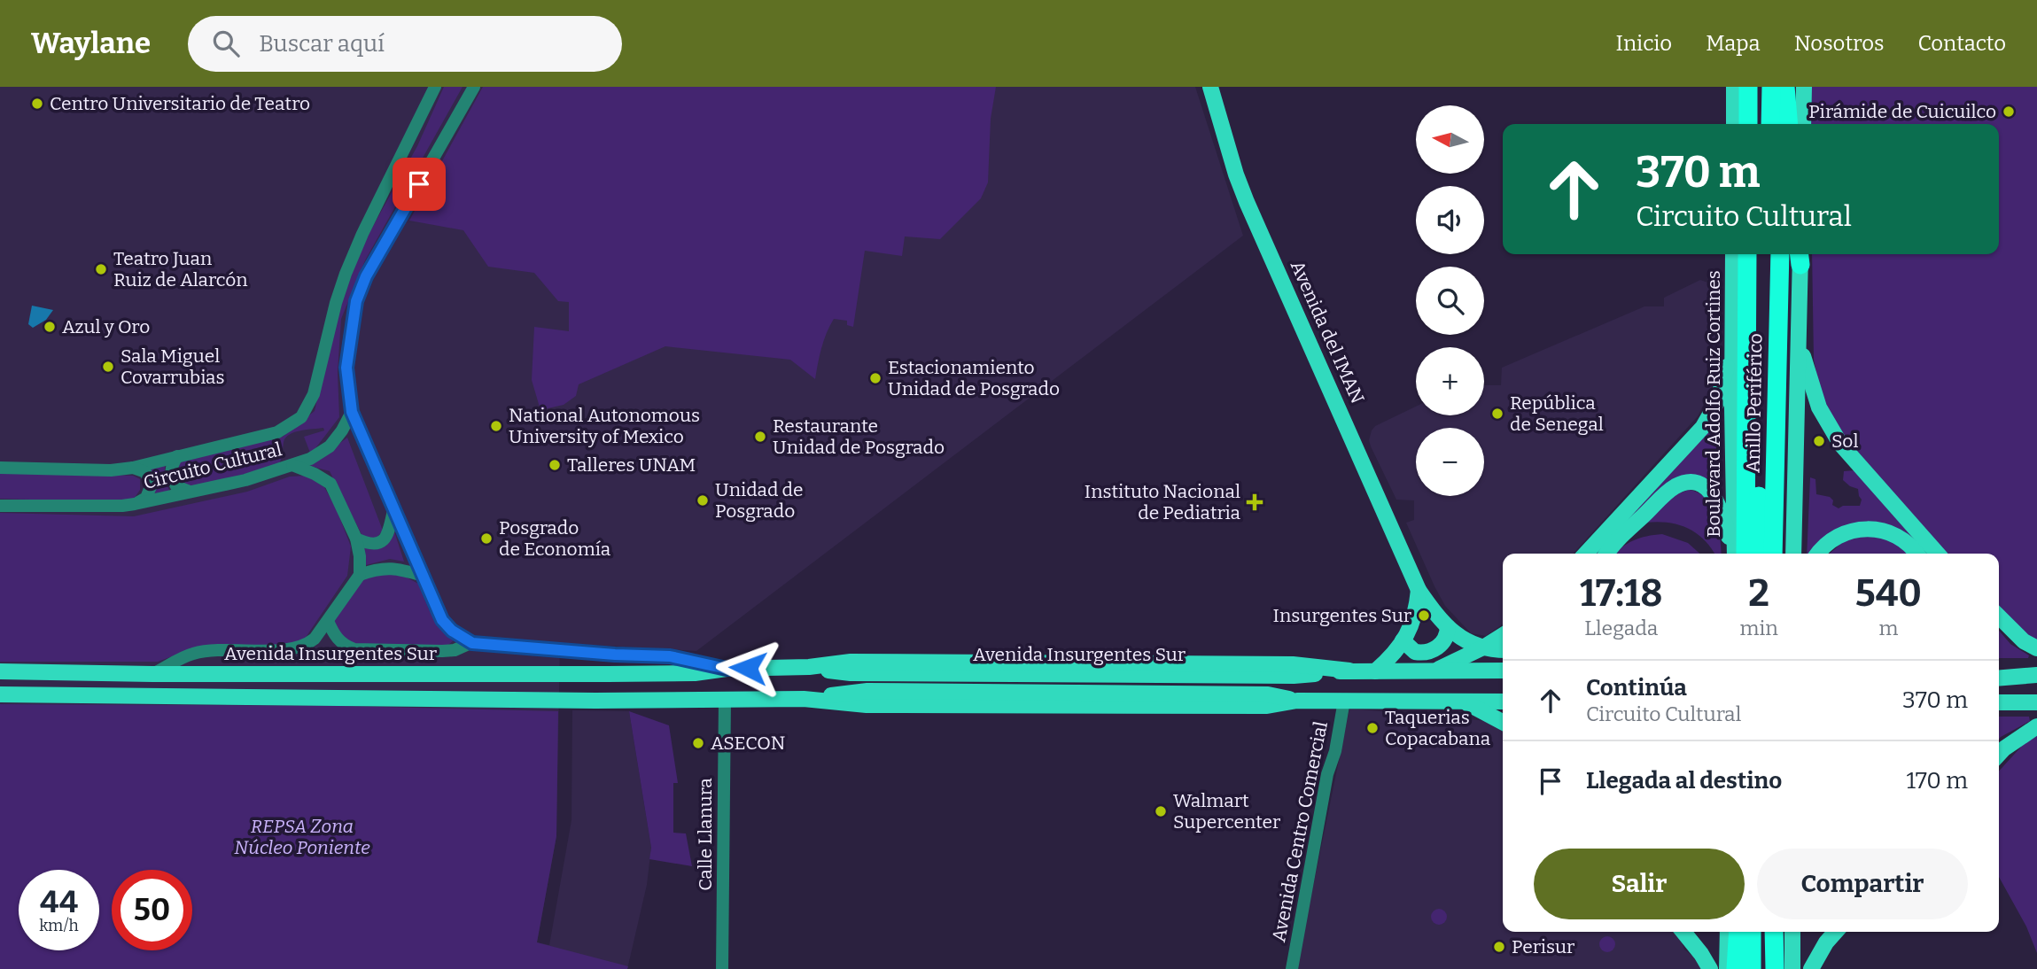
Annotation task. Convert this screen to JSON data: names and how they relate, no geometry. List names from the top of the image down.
{
  "streets": {
    "highway": ["Anillo Periférico"],
    "main road": ["Avenida del IMAN", "Boulevard Adolfo Ruiz Cortines", "Avenida Insurgentes Sur"],
    "street": ["Circuito Cultural", "Avenida Centro Comercial", "Calle Llanura"]
  },
  "parks": ["REPSA Zona Núcleo Poniente"],
  "places": {
    "other": [
      "Centro Universitario de Teatro",
      "Pirámide de Cuicuilco",
      "Teatro Juan Ruiz de Alarcón",
      "Azul y Oro",
      "Sala Miguel Covarrubias",
      "Estacionamiento Unidad de Posgrado",
      "República de Senegal",
      "National Autonomous University of Mexico",
      "Restaurante Unidad de Posgrado",
      "Sol",
      "Talleres UNAM",
      "Unidad de Posgrado",
      "Posgrado de Economía",
      "Insurgentes Sur",
      "Taquerias Copacabana",
      "ASECON",
      "Walmart Supercenter",
      "Perisur"
    ],
    "health": ["Instituto Nacional de Pediatria"]
  },
  "north": "left",
  "page": {
    "header": "Waylane",
    "search": "Buscar aquí",
    "nav": [
      "Inicio",
      "Mapa",
      "Nosotros",
      "Contacto"
    ],
    "map_buttons": ["+", "−"],
    "turn": ["370 m", "Circuito Cultural"],
    "eta": [
      "17:18",
      "Llegada",
      "2",
      "min",
      "540",
      "m"
    ],
    "list": [
      {
        "name": "Continúa",
        "note": "Circuito Cultural",
        "value": "370 m"
      },
      {
        "name": "Llegada al destino",
        "value": "170 m"
      }
    ],
    "buttons": ["Salir", "Compartir"],
    "speed": "44 km/h",
    "limit": "50"
  }
}
